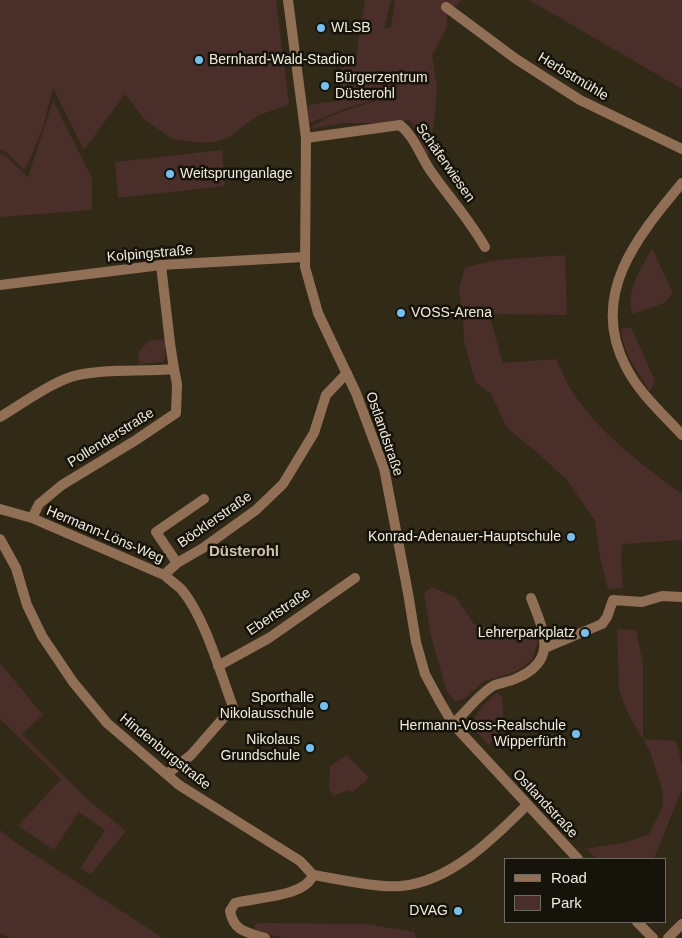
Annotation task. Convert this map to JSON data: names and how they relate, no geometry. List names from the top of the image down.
{
  "streets": {
    "street": [
      "Herbstmühle",
      "Schäferwiesen",
      "Kolpingstraße",
      "Ostlandstraße",
      "Pollenderstraße",
      "Böcklerstraße",
      "Hermann-Löns-Weg",
      "Ebertstraße",
      "Hindenburgstraße"
    ]
  },
  "crossings": [
    ["Schäferwiesen", "Ostlandstraße"],
    ["Kolpingstraße", "Ostlandstraße"],
    ["Ostlandstraße", "Böcklerstraße"],
    ["Pollenderstraße", "Hermann-Löns-Weg"],
    ["Böcklerstraße", "Hermann-Löns-Weg"],
    ["Hermann-Löns-Weg", "Ebertstraße"],
    ["Hermann-Löns-Weg", "Hindenburgstraße"]
  ],
  "districts": ["Düsterohl"],
  "places": [
    "WLSB",
    "Bernhard-Wald-Stadion",
    "Bürgerzentrum Düsterohl",
    "Weitsprunganlage",
    "VOSS-Arena",
    "Konrad-Adenauer-Hauptschule",
    "Lehrerparkplatz",
    "Sporthalle Nikolausschule",
    "Hermann-Voss-Realschule Wipperfürth",
    "Nikolaus Grundschule",
    "DVAG"
  ],
  "legend": ["Road", "Park"]
}
